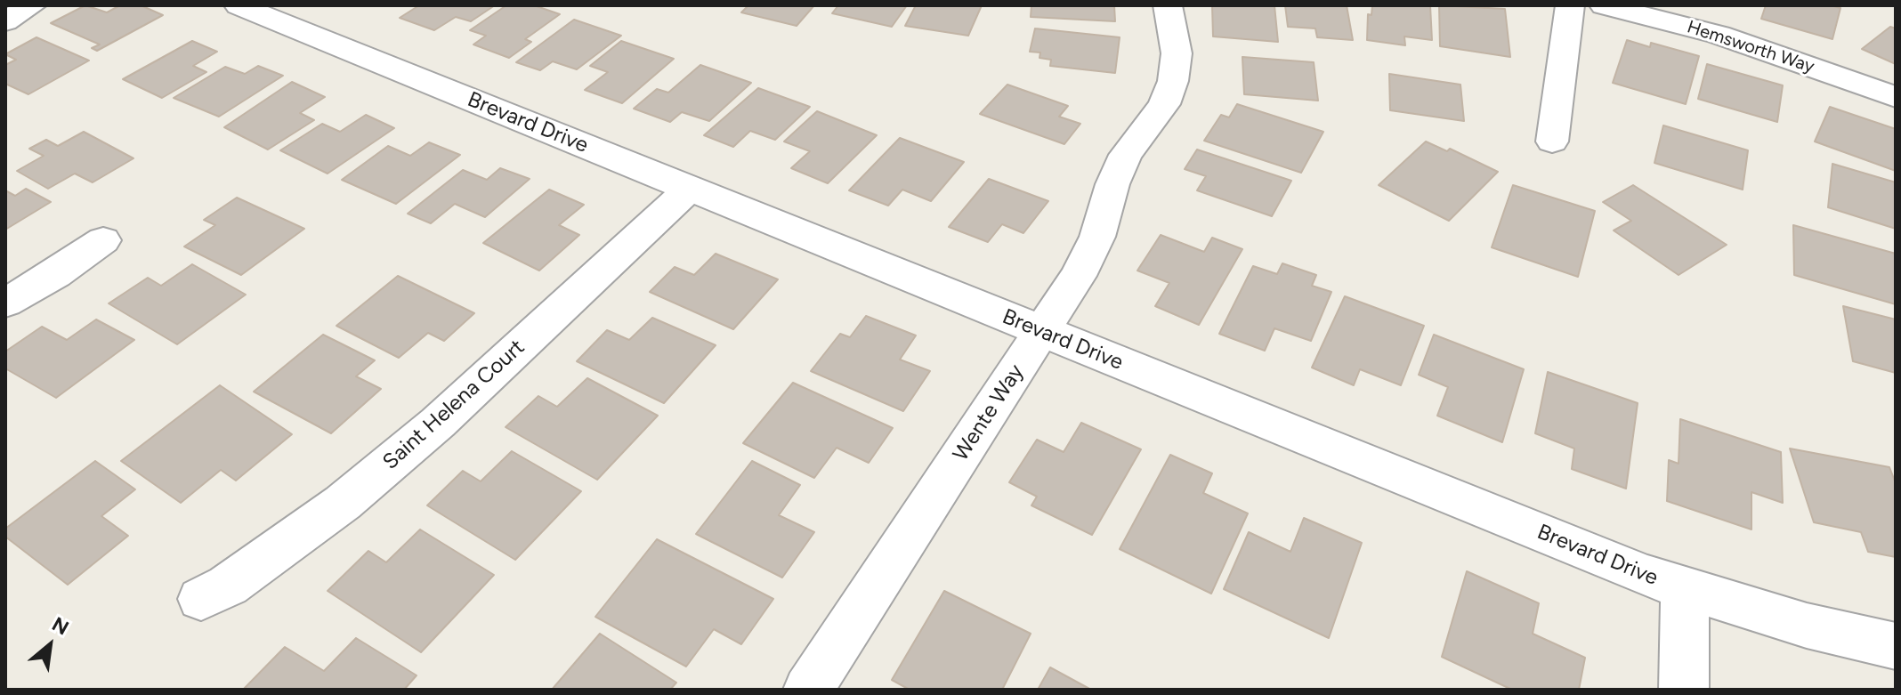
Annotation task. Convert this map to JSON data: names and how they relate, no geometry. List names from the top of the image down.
{
  "streets": {
    "street": [
      "Hemsworth Way",
      "Brevard Drive",
      "Saint Helena Court",
      "Wente Way"
    ]
  },
  "crossings": [
    ["Brevard Drive", "Saint Helena Court"],
    ["Brevard Drive", "Wente Way"]
  ],
  "north": "top right"
}
